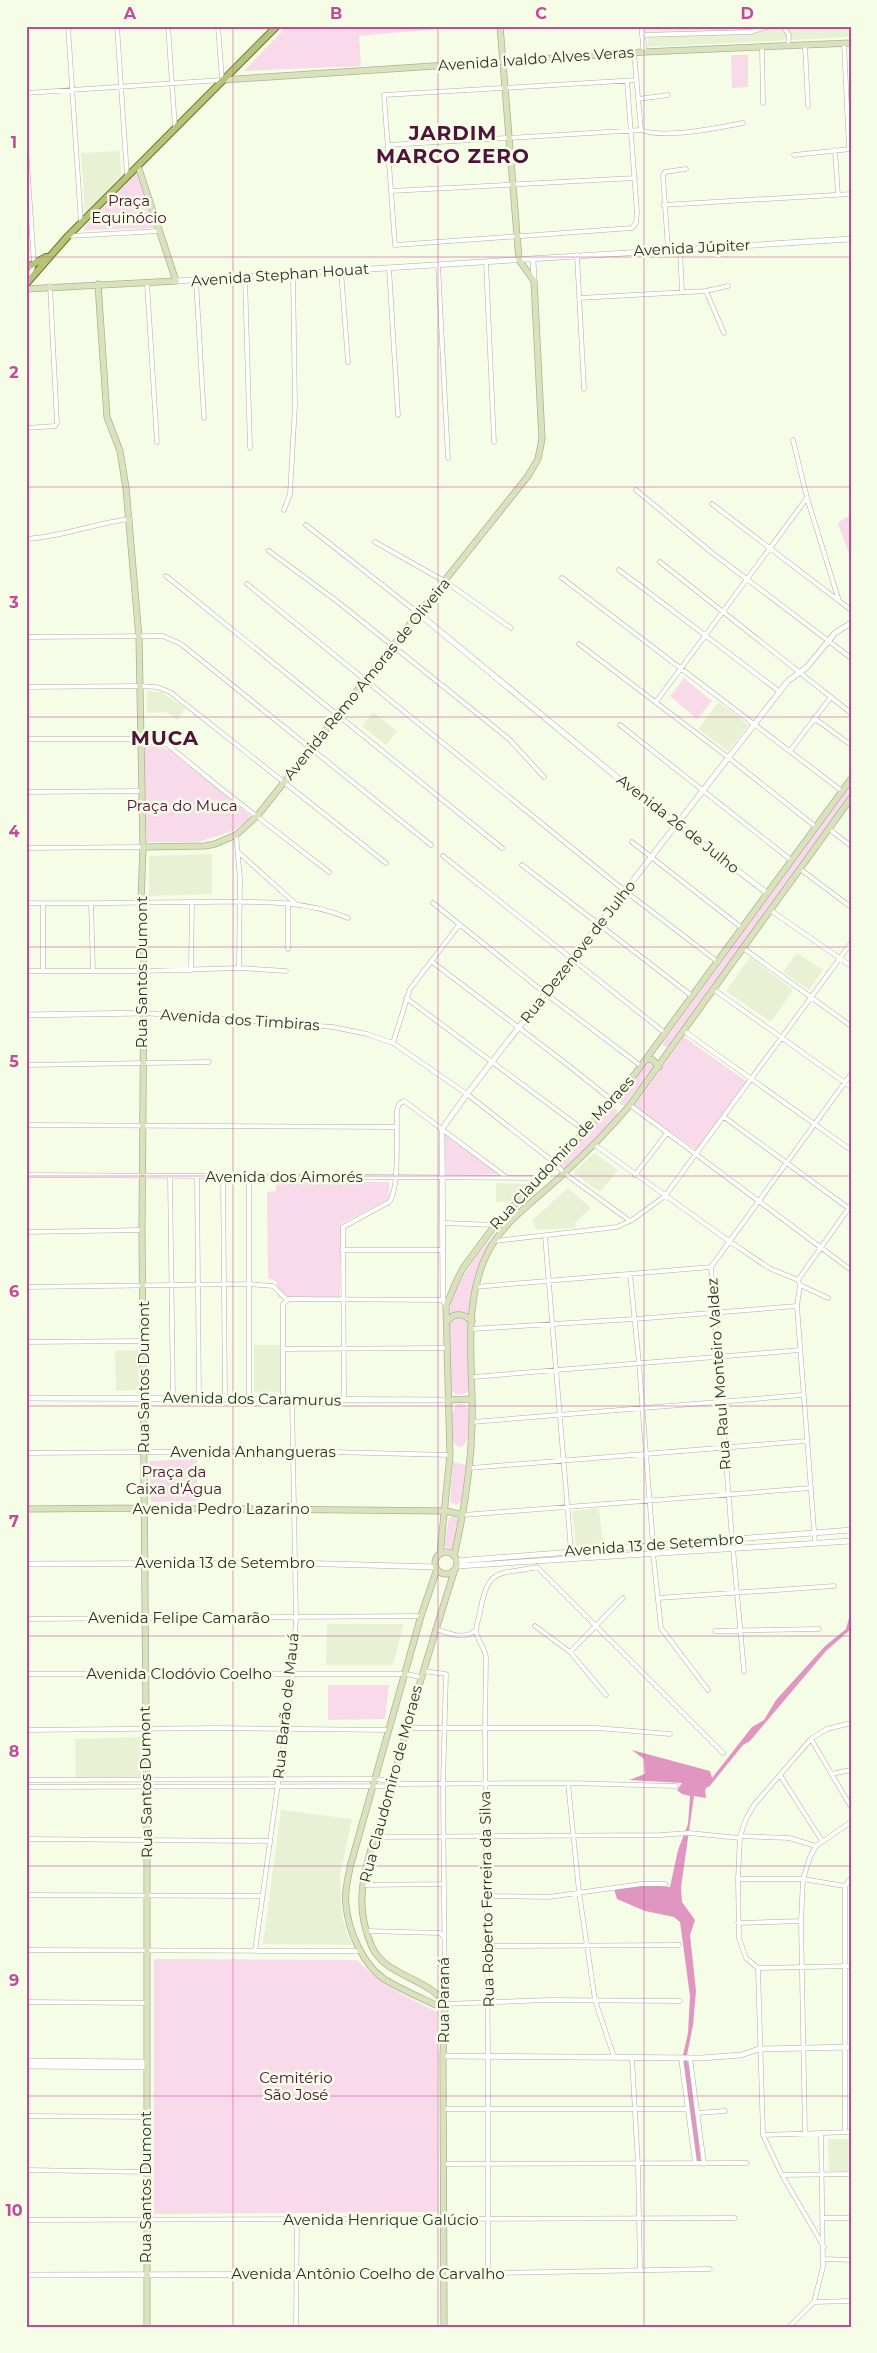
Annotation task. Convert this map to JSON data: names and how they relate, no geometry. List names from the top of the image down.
{
  "streets": {
    "main road": [
      "Avenida Ivaldo Alves Veras",
      "Avenida Stephan Houat",
      "Avenida Remo Amoras de Oliveira",
      "Rua Santos Dumont",
      "Rua Claudomiro de Moraes",
      "Avenida Pedro Lazarino",
      "Rua Paraná"
    ],
    "street": [
      "Avenida Júpiter",
      "Avenida 26 de Julho",
      "Rua Dezenove de Julho",
      "Avenida dos Timbiras",
      "Avenida dos Aimorés",
      "Rua Raul Monteiro Valdez",
      "Avenida dos Caramurus",
      "Avenida Anhangueras",
      "Avenida 13 de Setembro",
      "Avenida Felipe Camarão",
      "Avenida Clodóvio Coelho",
      "Rua Barão de Mauá",
      "Rua Roberto Ferreira da Silva",
      "Avenida Henrique Galúcio",
      "Avenida Antônio Coelho de Carvalho"
    ]
  },
  "crossings": [
    ["Avenida Júpiter", "Avenida Stephan Houat"],
    ["Avenida Stephan Houat", "Rua Santos Dumont"],
    ["Avenida Remo Amoras de Oliveira", "Avenida 26 de Julho"],
    ["Avenida Remo Amoras de Oliveira", "Rua Santos Dumont"],
    ["Avenida 26 de Julho", "Rua Dezenove de Julho"],
    ["Avenida 26 de Julho", "Rua Claudomiro de Moraes"],
    ["Rua Dezenove de Julho", "Avenida dos Timbiras"],
    ["Rua Santos Dumont", "Avenida dos Timbiras"],
    ["Rua Santos Dumont", "Avenida dos Aimorés"],
    ["Rua Santos Dumont", "Avenida dos Caramurus"],
    ["Rua Santos Dumont", "Avenida Anhangueras"],
    ["Rua Santos Dumont", "Avenida Pedro Lazarino"],
    ["Rua Santos Dumont", "Avenida 13 de Setembro"],
    ["Rua Santos Dumont", "Avenida Felipe Camarão"],
    ["Rua Santos Dumont", "Avenida Clodóvio Coelho"],
    ["Rua Santos Dumont", "Avenida Henrique Galúcio"],
    ["Rua Santos Dumont", "Avenida Antônio Coelho de Carvalho"],
    ["Avenida dos Timbiras", "Rua Claudomiro de Moraes"],
    ["Rua Claudomiro de Moraes", "Avenida dos Aimorés"],
    ["Rua Claudomiro de Moraes", "Avenida dos Caramurus"],
    ["Rua Claudomiro de Moraes", "Avenida Anhangueras"],
    ["Rua Claudomiro de Moraes", "Avenida Pedro Lazarino"],
    ["Rua Claudomiro de Moraes", "Avenida 13 de Setembro"],
    ["Rua Claudomiro de Moraes", "Avenida Felipe Camarão"],
    ["Rua Claudomiro de Moraes", "Avenida Clodóvio Coelho"],
    ["Rua Claudomiro de Moraes", "Rua Paraná"],
    ["Rua Raul Monteiro Valdez", "Avenida 13 de Setembro"],
    ["Avenida dos Caramurus", "Rua Barão de Mauá"],
    ["Avenida Anhangueras", "Rua Barão de Mauá"],
    ["Avenida Pedro Lazarino", "Rua Barão de Mauá"],
    ["Avenida 13 de Setembro", "Rua Barão de Mauá"],
    ["Avenida Felipe Camarão", "Rua Barão de Mauá"],
    ["Avenida Clodóvio Coelho", "Rua Barão de Mauá"],
    ["Avenida Clodóvio Coelho", "Rua Paraná"],
    ["Rua Roberto Ferreira da Silva", "Avenida Henrique Galúcio"],
    ["Rua Roberto Ferreira da Silva", "Avenida Antônio Coelho de Carvalho"],
    ["Rua Paraná", "Avenida Henrique Galúcio"],
    ["Rua Paraná", "Avenida Antônio Coelho de Carvalho"]
  ],
  "districts": ["JARDIM MARCO ZERO", "MUCA"],
  "parks": [
    "Praça Equinócio",
    "Praça do Muca",
    "Praça da Caixa d'Água",
    "Cemitério São José"
  ],
  "grid": {
    "columns": [
      "A",
      "B",
      "C",
      "D"
    ],
    "rows": [
      "1",
      "2",
      "3",
      "4",
      "5",
      "6",
      "7",
      "8",
      "9",
      "10"
    ]
  }
}
